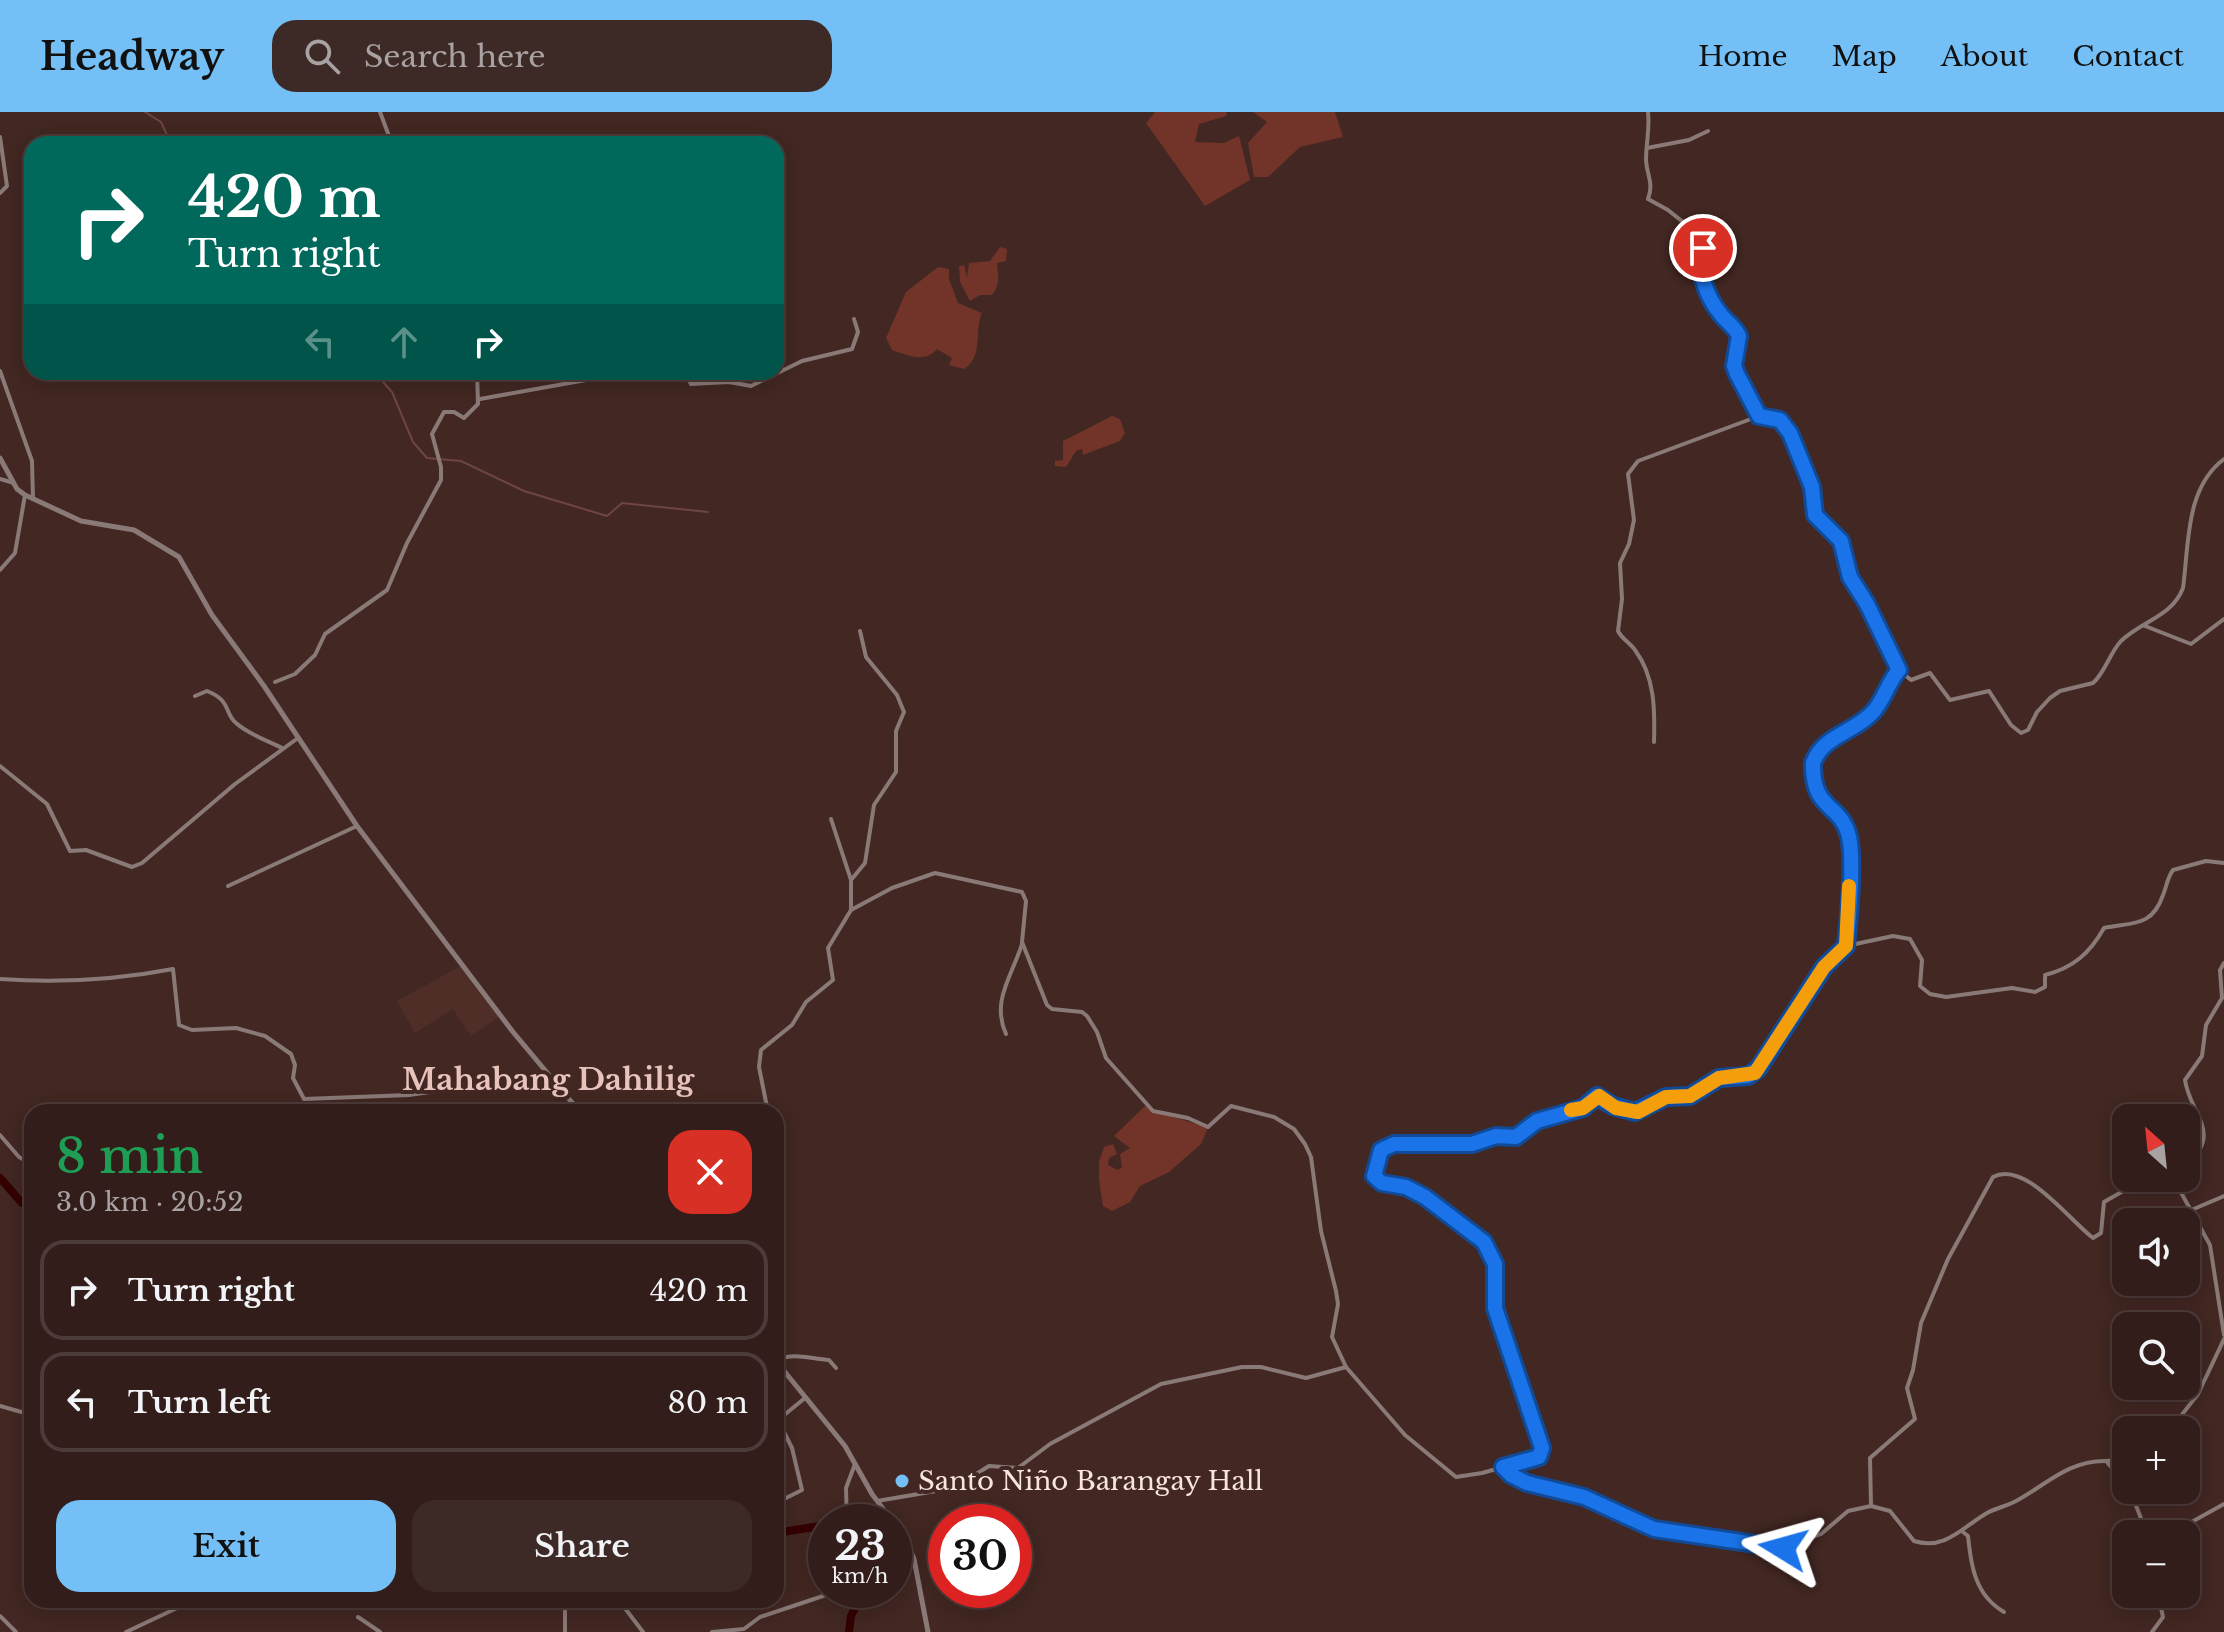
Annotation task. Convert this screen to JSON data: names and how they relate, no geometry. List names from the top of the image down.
{
  "districts": ["Mahabang Dahilig"],
  "places": ["Santo Niño Barangay Hall"],
  "north": "top left",
  "page": {
    "header": "Headway",
    "search": "Search here",
    "nav": [
      "Home",
      "Map",
      "About",
      "Contact"
    ],
    "turn": ["420 m", "Turn right"],
    "map_buttons": ["+", "−"],
    "heading": ["8 min", "3.0 km · 20:52"],
    "list": [
      {
        "name": "Turn right",
        "value": "420 m"
      },
      {
        "name": "Turn left",
        "value": "80 m"
      }
    ],
    "buttons": ["Exit", "Share"],
    "speed": "23 km/h",
    "limit": "30"
  }
}
